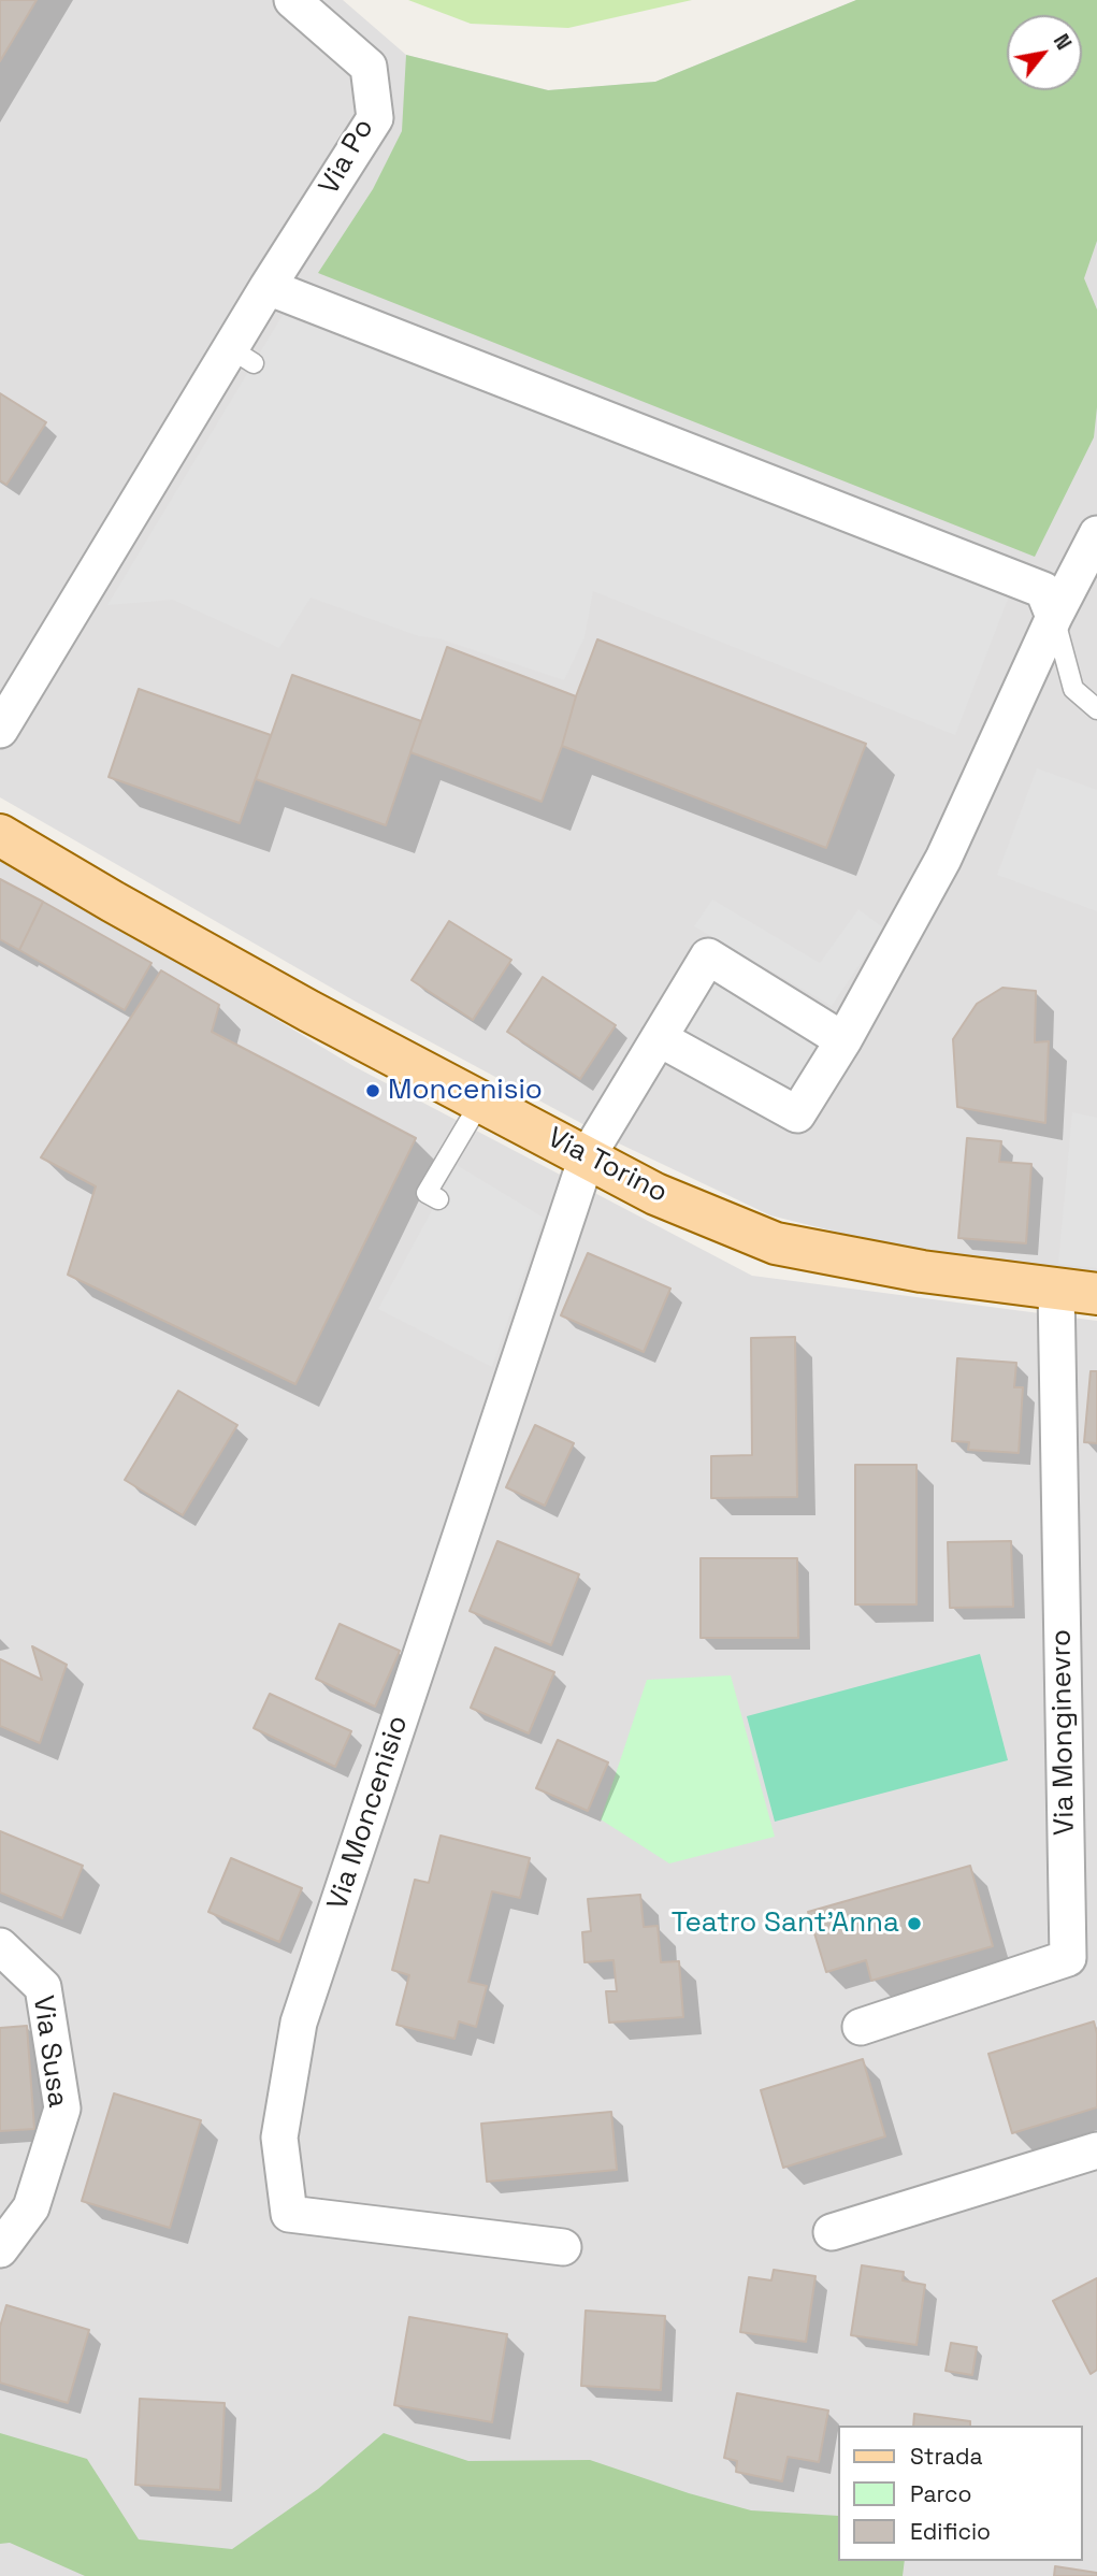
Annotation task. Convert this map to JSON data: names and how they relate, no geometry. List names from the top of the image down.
{
  "streets": {
    "main road": ["Via Torino"],
    "street": [
      "Via Po",
      "Via Monginevro",
      "Via Moncenisio",
      "Via Susa"
    ]
  },
  "crossings": [
    ["Via Torino", "Via Monginevro"],
    ["Via Torino", "Via Moncenisio"]
  ],
  "places": ["Moncenisio", "Teatro Sant'Anna"],
  "legend": ["Strada", "Parco", "Edificio"],
  "north": "top right"
}
